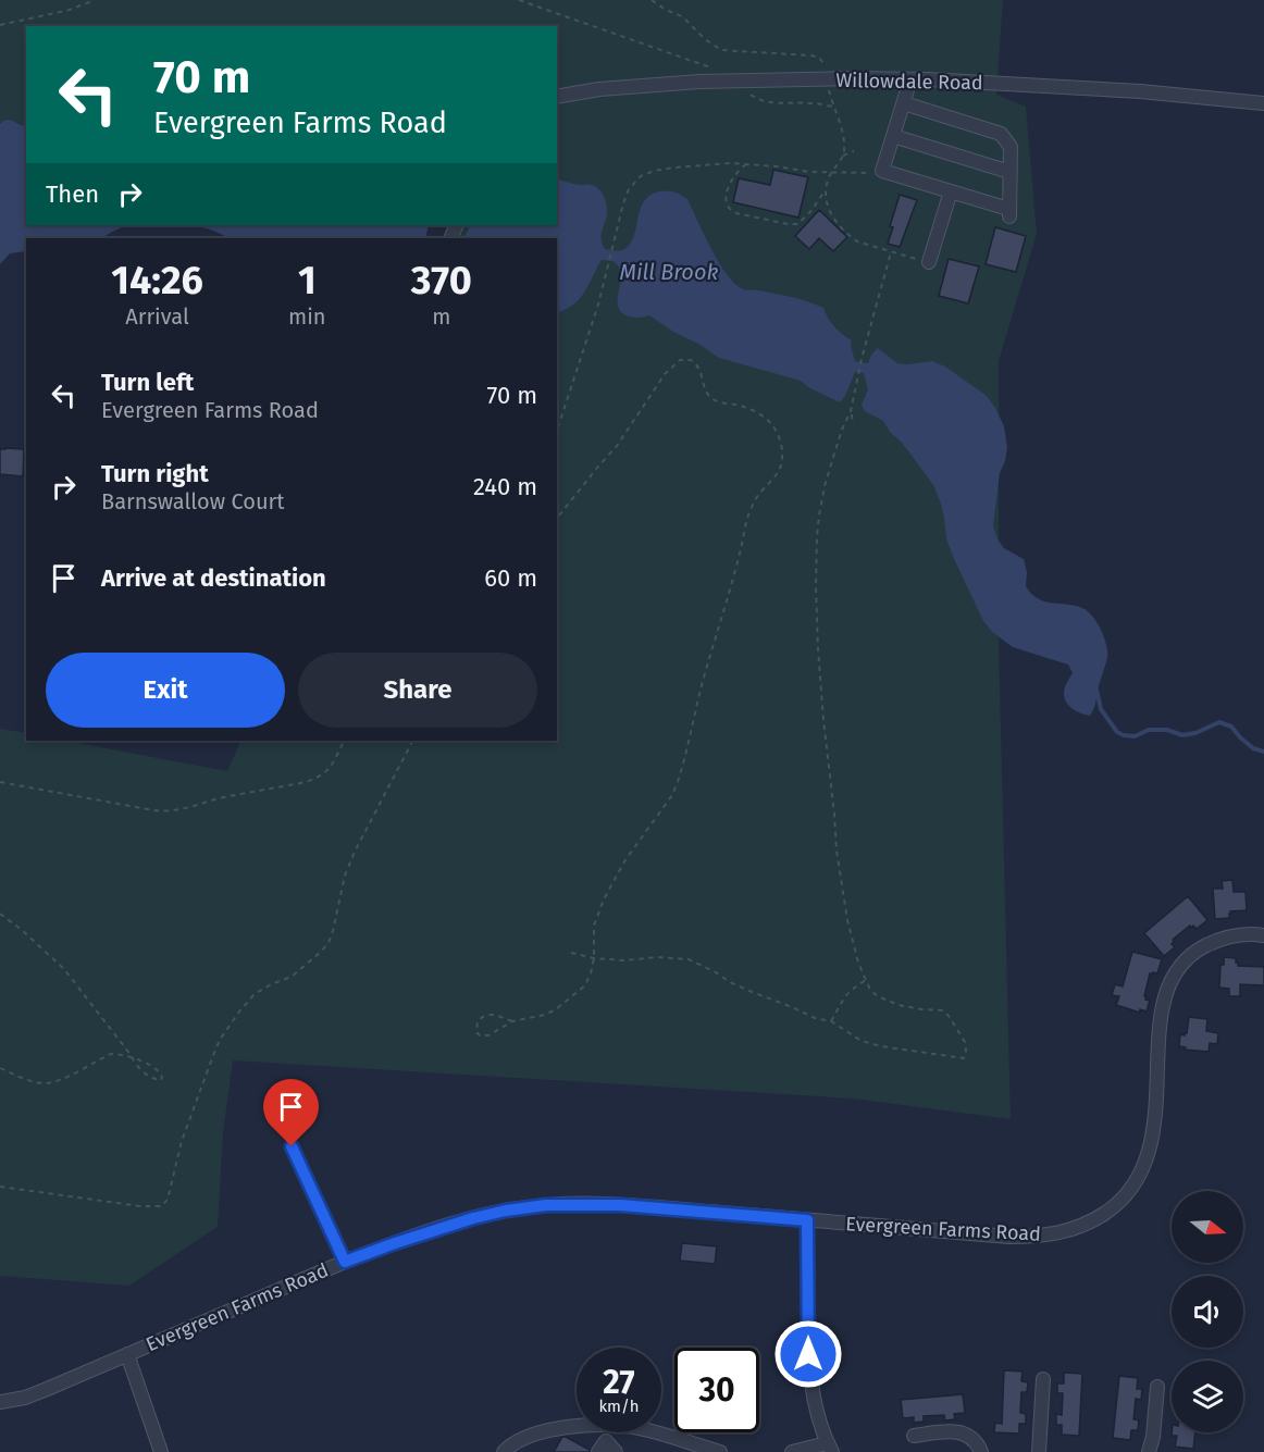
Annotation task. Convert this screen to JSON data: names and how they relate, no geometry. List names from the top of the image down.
{
  "streets": {
    "street": ["Willowdale Road", "Evergreen Farms Road"]
  },
  "water": ["Mill Brook"],
  "north": "right",
  "page": {
    "turn": ["70 m", "Evergreen Farms Road"],
    "then": "Then",
    "eta": [
      "14:26",
      "Arrival",
      "1",
      "min",
      "370",
      "m"
    ],
    "list": [
      {
        "name": "Turn left",
        "note": "Evergreen Farms Road",
        "value": "70 m"
      },
      {
        "name": "Turn right",
        "note": "Barnswallow Court",
        "value": "240 m"
      },
      {
        "name": "Arrive at destination",
        "value": "60 m"
      }
    ],
    "buttons": ["Exit", "Share"],
    "speed": "27 km/h",
    "limit": "30"
  }
}
